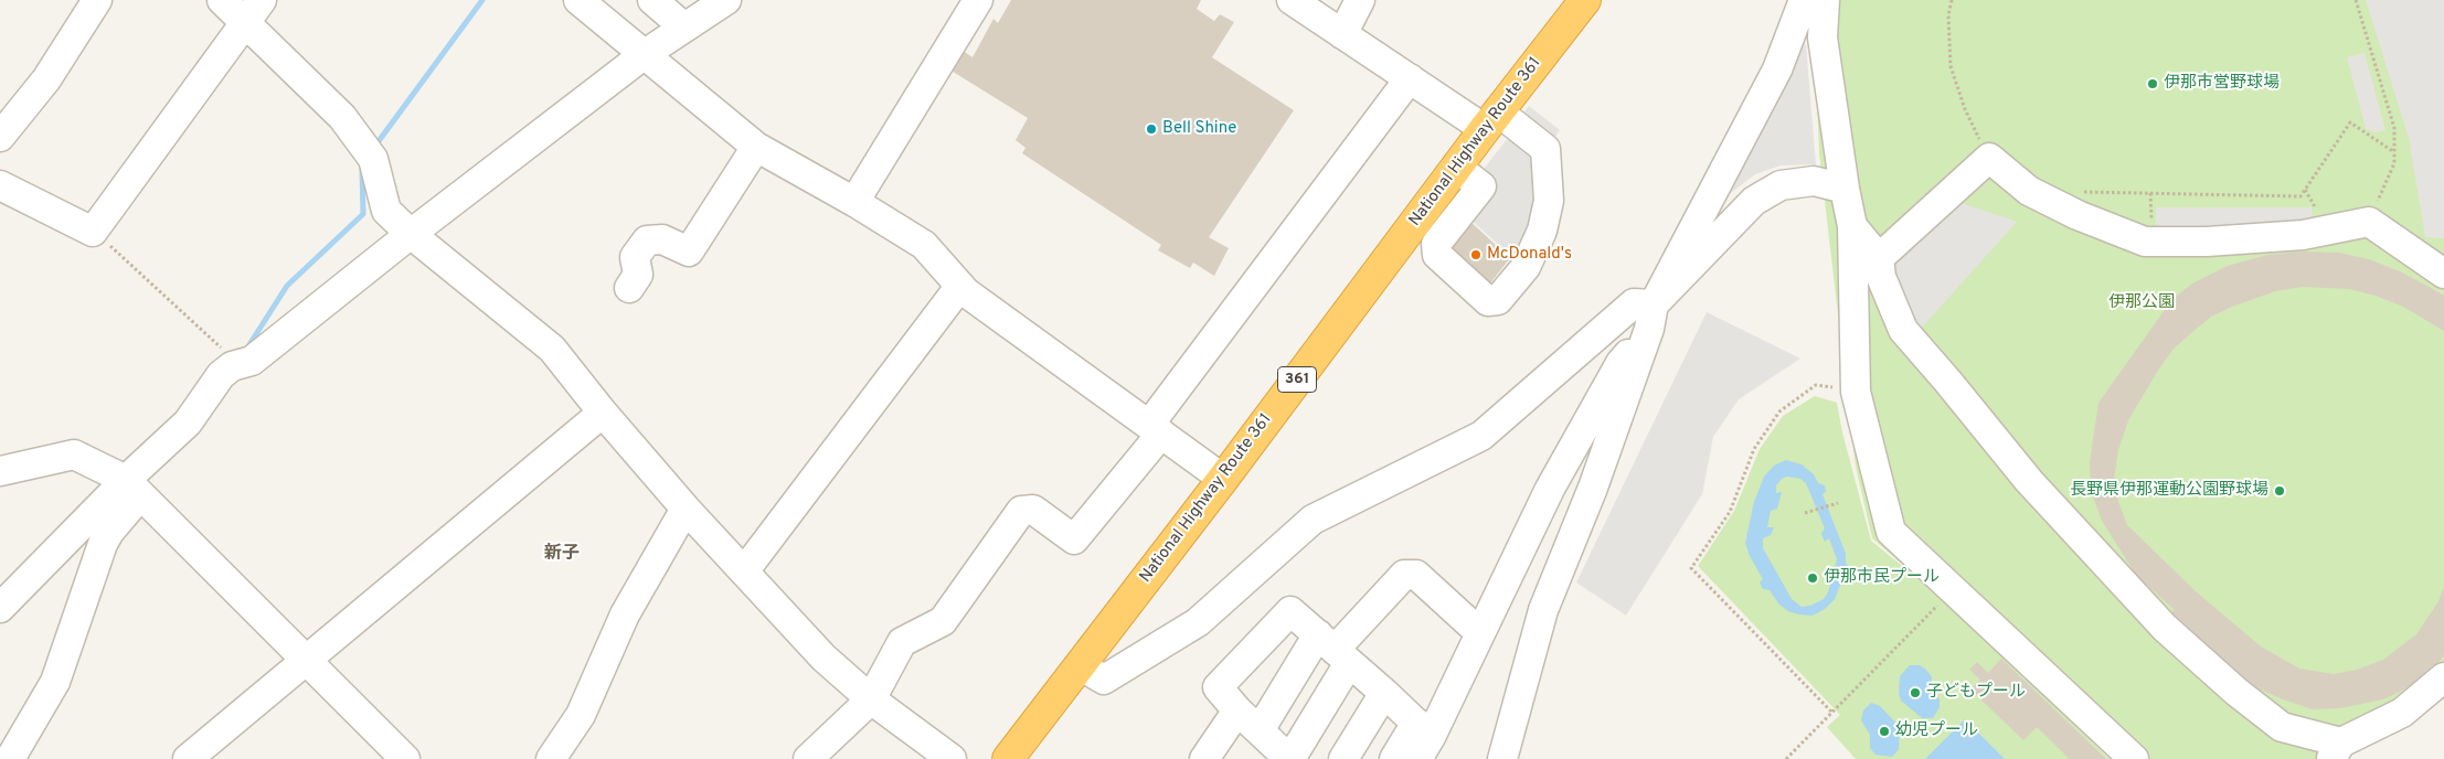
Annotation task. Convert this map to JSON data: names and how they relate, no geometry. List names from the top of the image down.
{
  "streets": {
    "highway": ["National Highway Route 361", "361"]
  },
  "districts": ["新子"],
  "parks": ["伊那公園"],
  "places": [
    "伊那市営野球場",
    "Bell Shine",
    "McDonald's",
    "長野県伊那運動公園野球場",
    "伊那市民プール",
    "子どもプール",
    "幼児プール"
  ]
}
